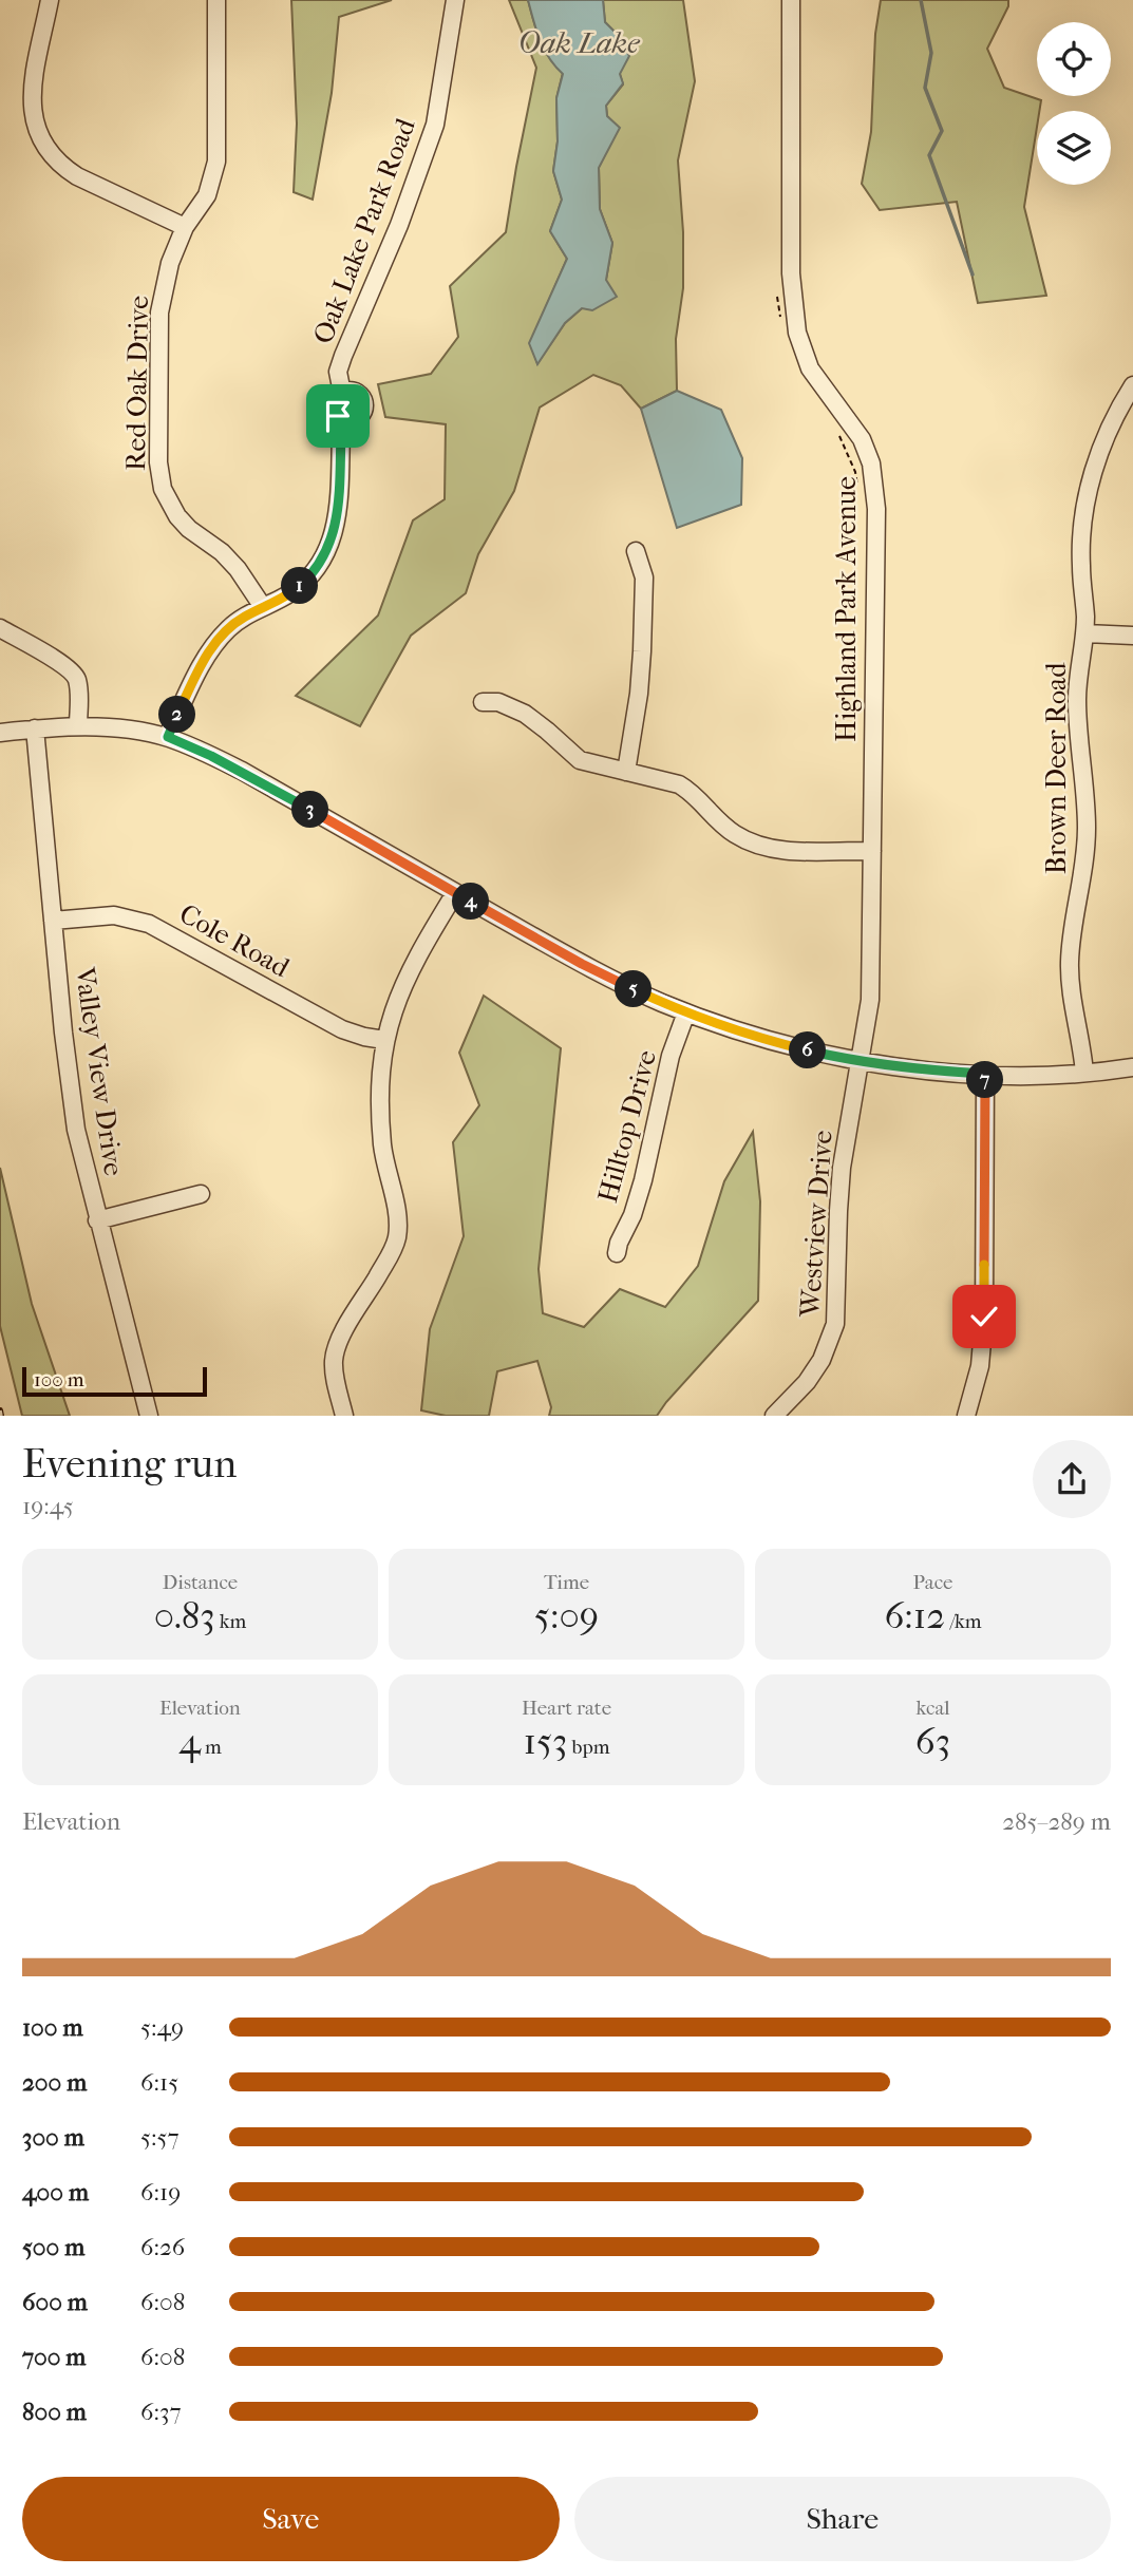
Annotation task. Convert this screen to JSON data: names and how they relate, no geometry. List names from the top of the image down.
{
  "streets": {
    "street": [
      "Oak Lake Park Road",
      "Red Oak Drive",
      "Highland Park Avenue",
      "Brown Deer Road",
      "Cole Road",
      "Valley View Drive",
      "Hilltop Drive",
      "Westview Drive"
    ]
  },
  "crossings": [
    ["Oak Lake Park Road", "Red Oak Drive"],
    ["Highland Park Avenue", "Westview Drive"],
    ["Cole Road", "Valley View Drive"]
  ],
  "water": ["Oak Lake"],
  "scale_bar": "100 m",
  "page": {
    "pins": [
      "1",
      "2",
      "3",
      "4",
      "5",
      "6",
      "7"
    ],
    "scale": "100 m",
    "heading": ["Evening run", "19:45"],
    "stats": [
      ["Distance", "0.83 km"],
      ["Time", "5:09"],
      ["Pace", "6:12 /km"],
      ["Elevation", "4 m"],
      ["Heart rate", "153 bpm"],
      ["kcal", "63"]
    ],
    "chart": ["Elevation", "285–289 m"],
    "list": [
      {
        "name": "100 m",
        "note": "5:49"
      },
      {
        "name": "200 m",
        "note": "6:15"
      },
      {
        "name": "300 m",
        "note": "5:57"
      },
      {
        "name": "400 m",
        "note": "6:19"
      },
      {
        "name": "500 m",
        "note": "6:26"
      },
      {
        "name": "600 m",
        "note": "6:08"
      },
      {
        "name": "700 m",
        "note": "6:08"
      },
      {
        "name": "800 m",
        "note": "6:37"
      }
    ],
    "buttons": ["Save", "Share"]
  }
}
